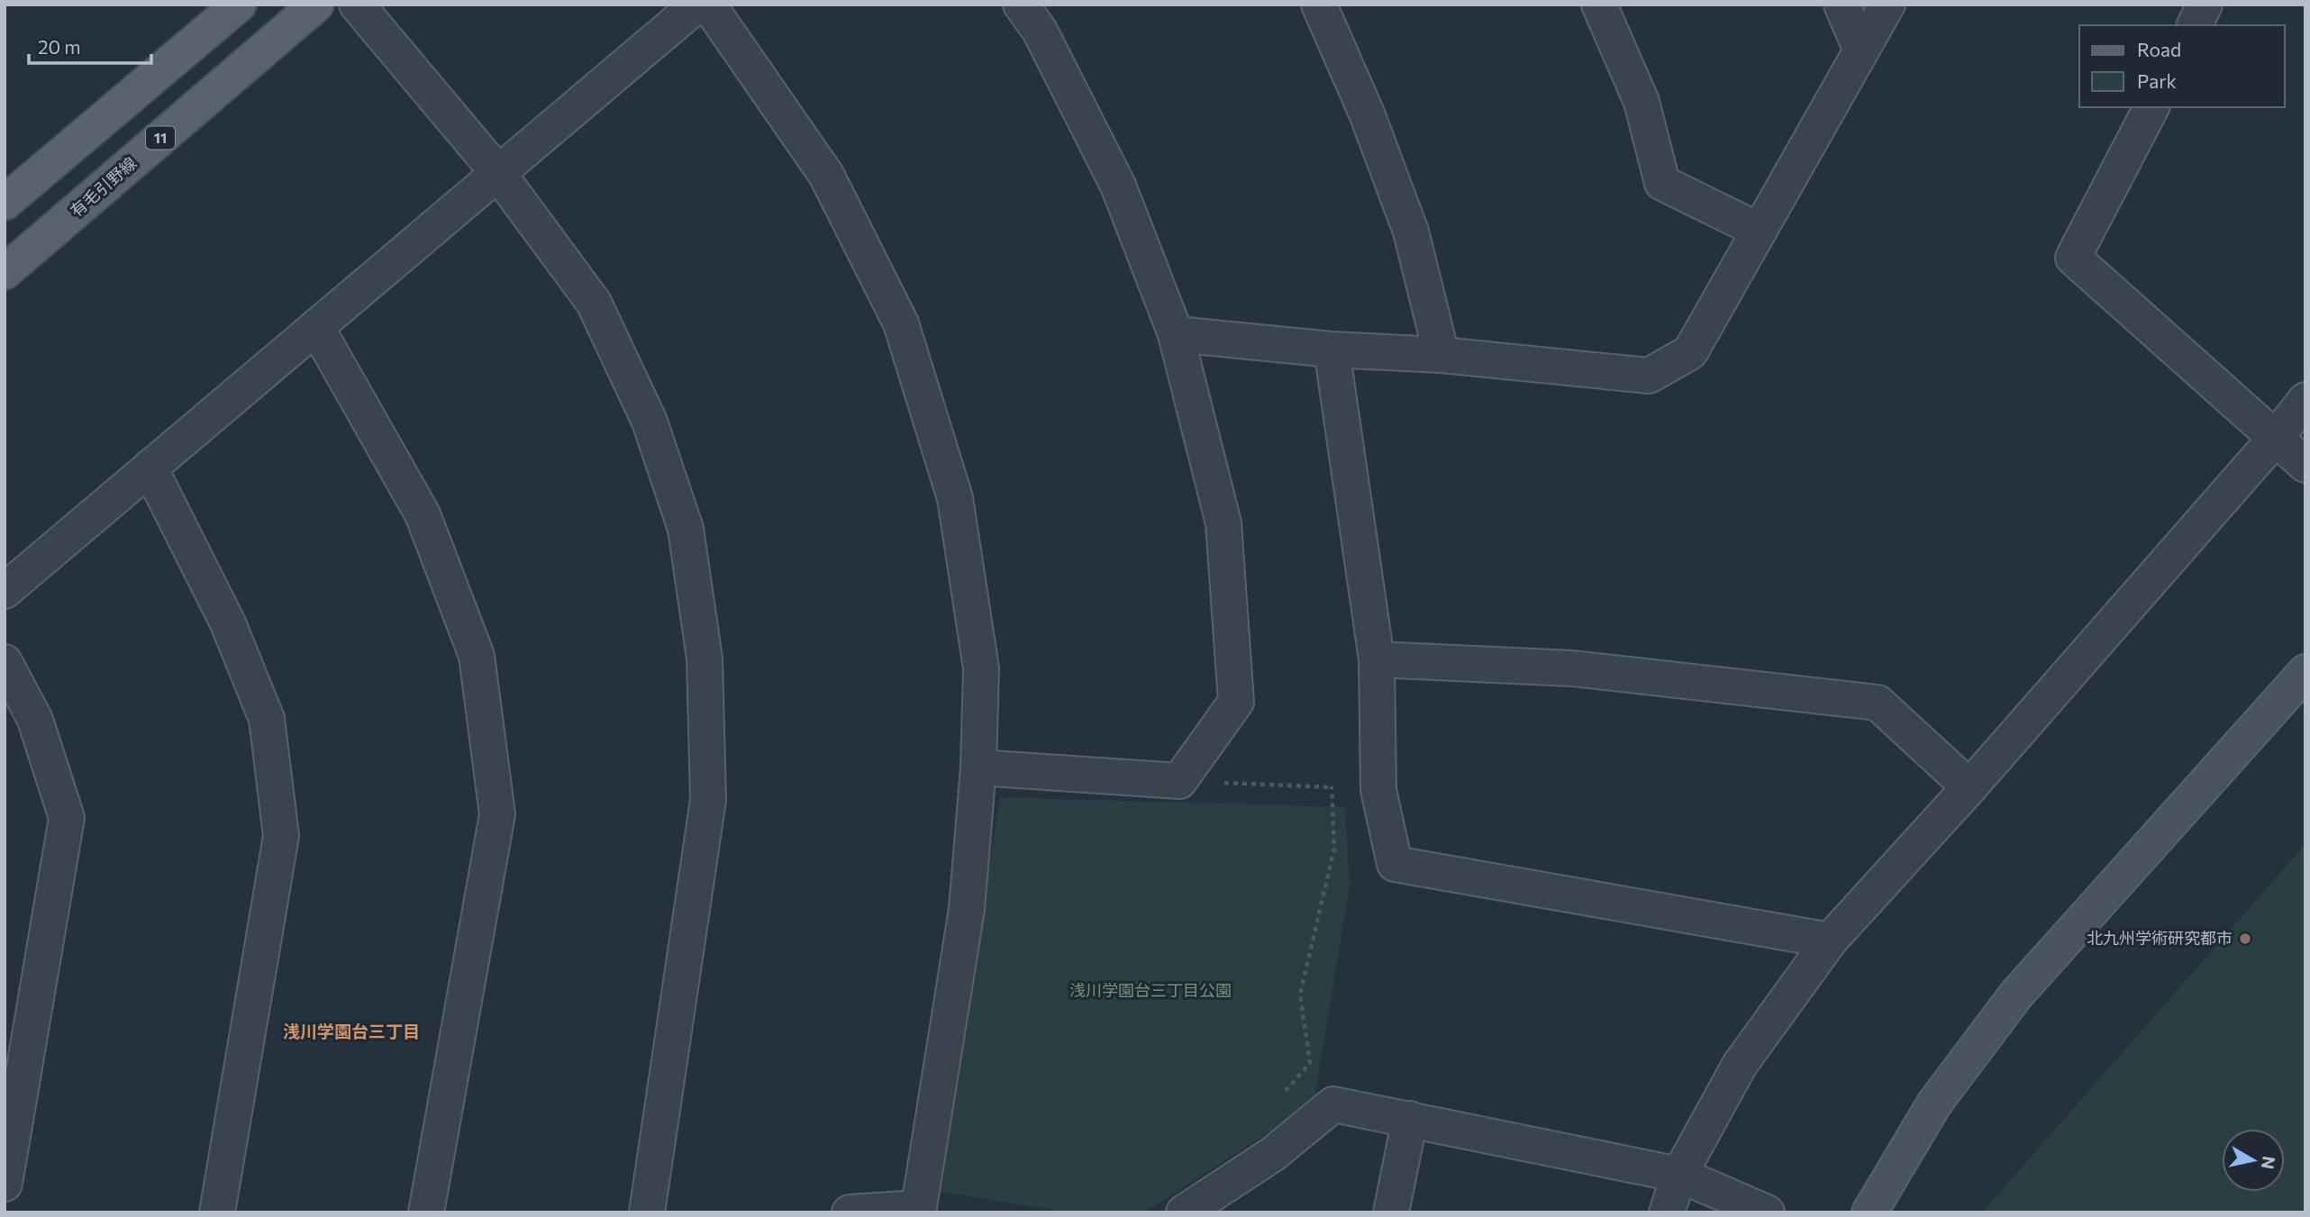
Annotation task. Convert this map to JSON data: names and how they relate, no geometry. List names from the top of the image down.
{
  "streets": {
    "main road": ["11", "有毛引野線"]
  },
  "districts": ["浅川学園台三丁目"],
  "parks": ["浅川学園台三丁目公園"],
  "places": ["北九州学術研究都市"],
  "legend": ["Road", "Park"],
  "scale_bar": "20 m",
  "north": "right"
}
